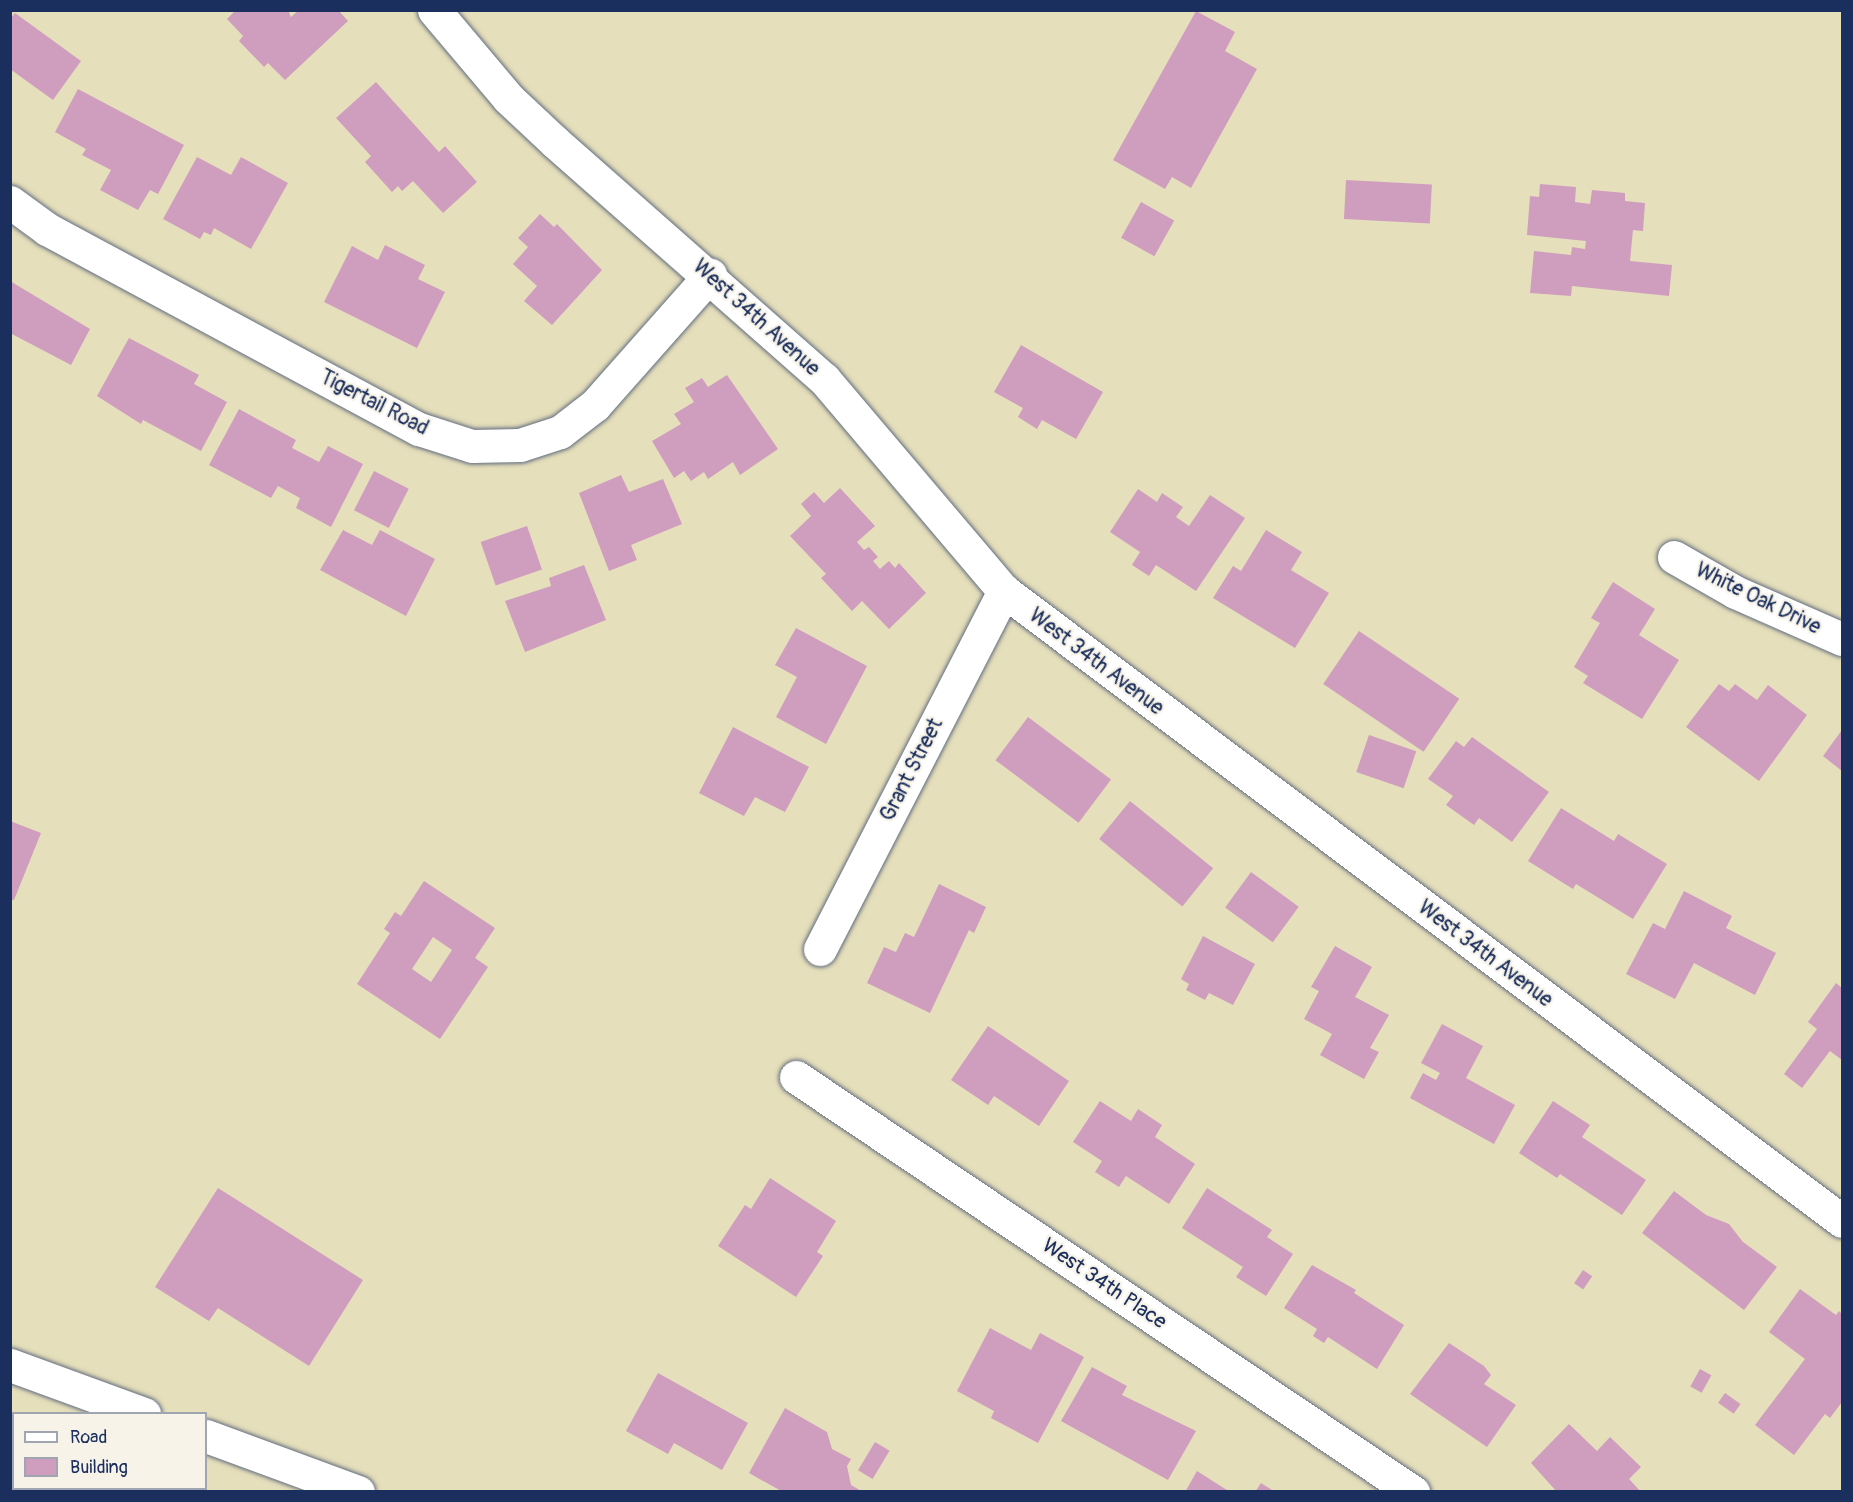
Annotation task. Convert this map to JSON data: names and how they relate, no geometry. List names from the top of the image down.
{
  "streets": {
    "street": [
      "West 34th Avenue",
      "Tigertail Road",
      "White Oak Drive",
      "Grant Street",
      "West 34th Place"
    ]
  },
  "crossings": [
    ["West 34th Avenue", "Tigertail Road"],
    ["West 34th Avenue", "Grant Street"]
  ],
  "legend": ["Road", "Building"]
}
